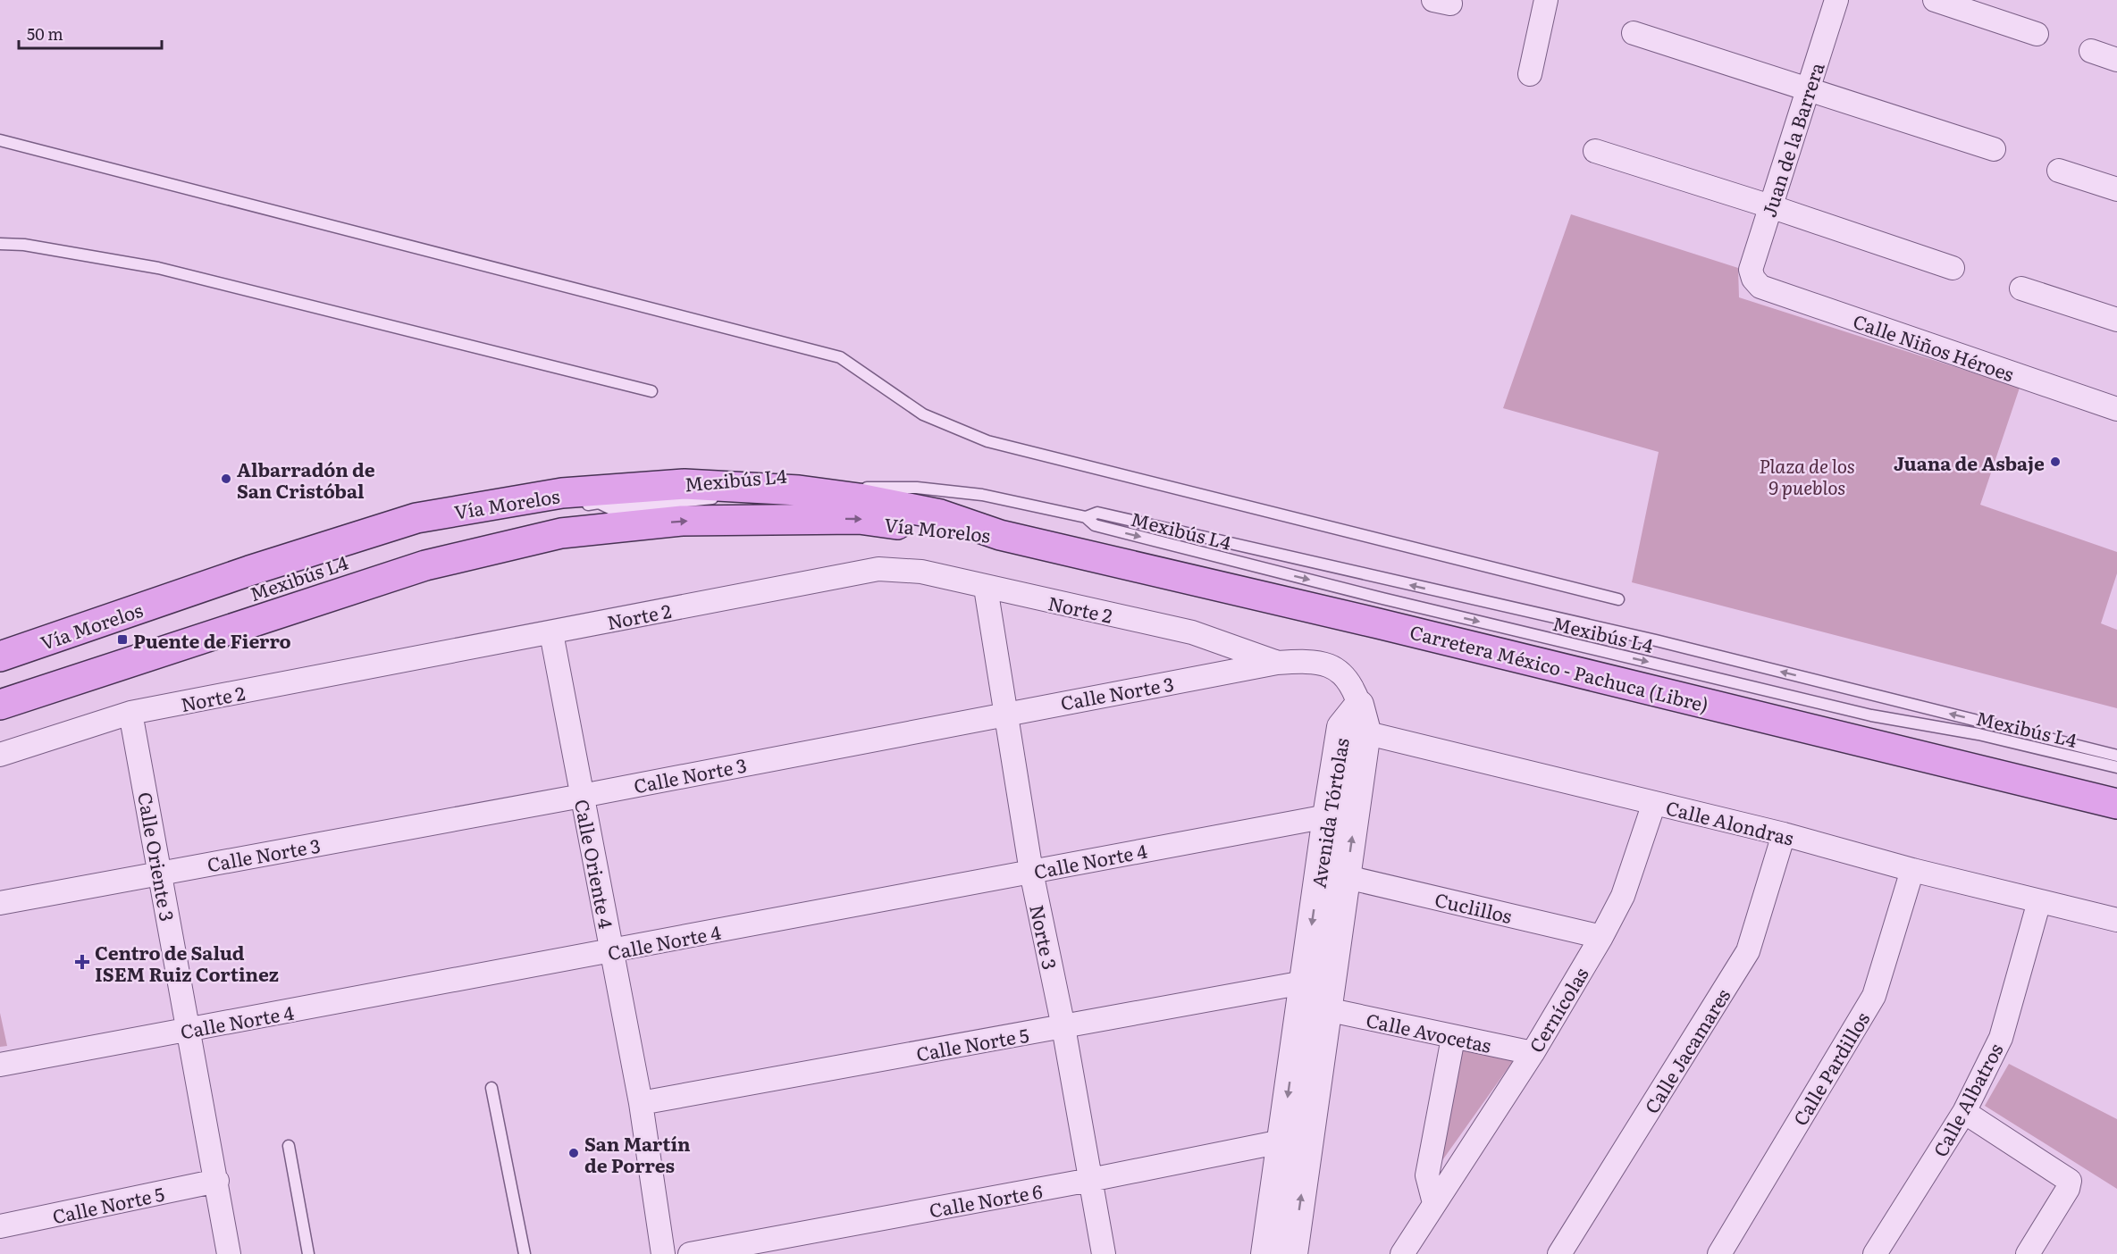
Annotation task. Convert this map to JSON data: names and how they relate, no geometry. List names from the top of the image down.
{
  "streets": {
    "main road": ["Vía Morelos", "Carretera México - Pachuca (Libre)"],
    "street": [
      "Juan de la Barrera",
      "Calle Niños Héroes",
      "Norte 2",
      "Calle Norte 3",
      "Avenida Tórtolas",
      "Calle Alondras",
      "Calle Oriente 3",
      "Calle Norte 4",
      "Calle Oriente 4",
      "Cuclillos",
      "Norte 3",
      "Cernícolas",
      "Calle Avocetas",
      "Calle Norte 5",
      "Calle Jacamares",
      "Calle Pardillos",
      "Calle Albatros",
      "Calle Norte 6"
    ],
    "lane": ["Mexibús L4"]
  },
  "crossings": [
    ["Juan de la Barrera", "Calle Niños Héroes"],
    ["Mexibús L4", "Vía Morelos"],
    ["Vía Morelos", "Carretera México - Pachuca (Libre)"],
    ["Norte 2", "Calle Norte 3"],
    ["Norte 2", "Calle Oriente 3"],
    ["Norte 2", "Calle Oriente 4"],
    ["Norte 2", "Norte 3"],
    ["Calle Norte 3", "Avenida Tórtolas"],
    ["Calle Norte 3", "Calle Oriente 3"],
    ["Calle Norte 3", "Calle Oriente 4"],
    ["Calle Norte 3", "Norte 3"],
    ["Avenida Tórtolas", "Calle Alondras"],
    ["Avenida Tórtolas", "Calle Norte 4"],
    ["Avenida Tórtolas", "Cuclillos"],
    ["Avenida Tórtolas", "Calle Avocetas"],
    ["Avenida Tórtolas", "Calle Norte 5"],
    ["Avenida Tórtolas", "Calle Norte 6"],
    ["Calle Alondras", "Cernícolas"],
    ["Calle Alondras", "Calle Jacamares"],
    ["Calle Alondras", "Calle Pardillos"],
    ["Calle Alondras", "Calle Albatros"],
    ["Calle Oriente 3", "Calle Norte 4"],
    ["Calle Oriente 3", "Calle Norte 5"],
    ["Calle Norte 4", "Calle Oriente 4"],
    ["Calle Norte 4", "Norte 3"],
    ["Calle Oriente 4", "Calle Norte 5"],
    ["Cuclillos", "Cernícolas"],
    ["Norte 3", "Calle Norte 5"],
    ["Norte 3", "Calle Norte 6"],
    ["Cernícolas", "Calle Avocetas"]
  ],
  "parks": ["Plaza de los 9 pueblos"],
  "places": {
    "other": ["Juana de Asbaje", "Albarradón de San Cristóbal", "San Martín de Porres"],
    "transit": ["Puente de Fierro"],
    "health": ["Centro de Salud ISEM Ruiz Cortinez"]
  },
  "scale_bar": "50 m"
}
